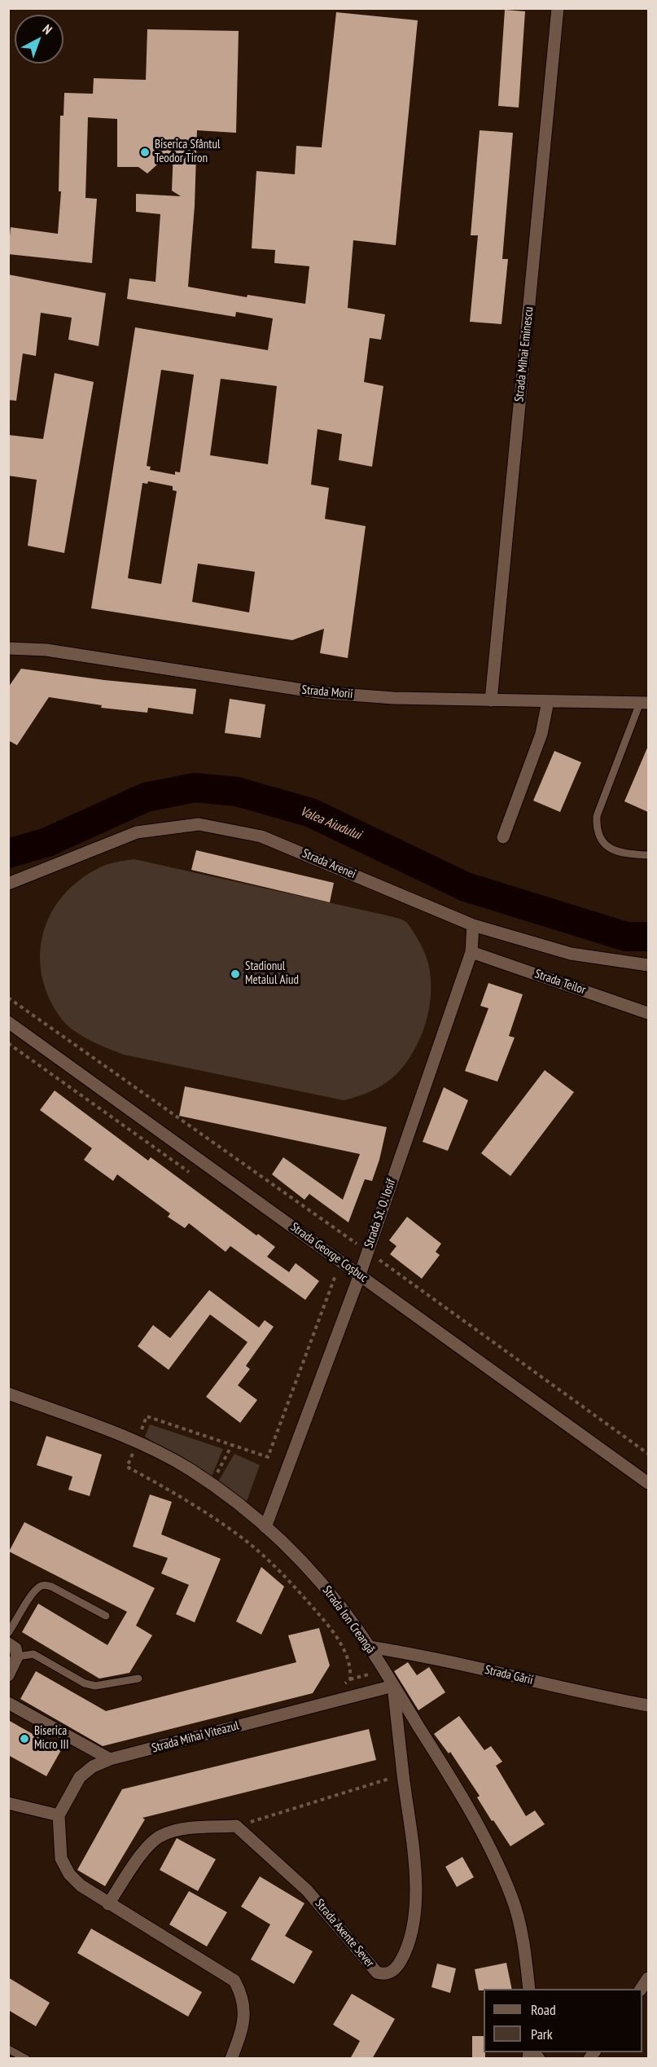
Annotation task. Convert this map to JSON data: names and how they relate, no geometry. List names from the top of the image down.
{
  "streets": {
    "street": [
      "Strada Mihai Eminescu",
      "Strada Morii",
      "Strada Arenei",
      "Strada Teilor",
      "Strada St. O. Iosif",
      "Strada George Coșbuc",
      "Strada Ion Creangă",
      "Strada Gării",
      "Strada Mihai Viteazul",
      "Strada Axente Sever"
    ]
  },
  "crossings": [
    ["Strada Mihai Eminescu", "Strada Morii"],
    ["Strada Arenei", "Strada St. O. Iosif"],
    ["Strada Teilor", "Strada St. O. Iosif"],
    ["Strada St. O. Iosif", "Strada George Coșbuc"],
    ["Strada St. O. Iosif", "Strada Ion Creangă"],
    ["Strada Ion Creangă", "Strada Gării"],
    ["Strada Ion Creangă", "Strada Mihai Viteazul"],
    ["Strada Ion Creangă", "Strada Axente Sever"],
    ["Strada Mihai Viteazul", "Strada Axente Sever"]
  ],
  "water": ["Valea Aiudului"],
  "places": ["Biserica Sfântul Teodor Tiron", "Stadionul Metalul Aiud", "Biserica Micro III"],
  "legend": ["Road", "Park"],
  "north": "top right"
}
